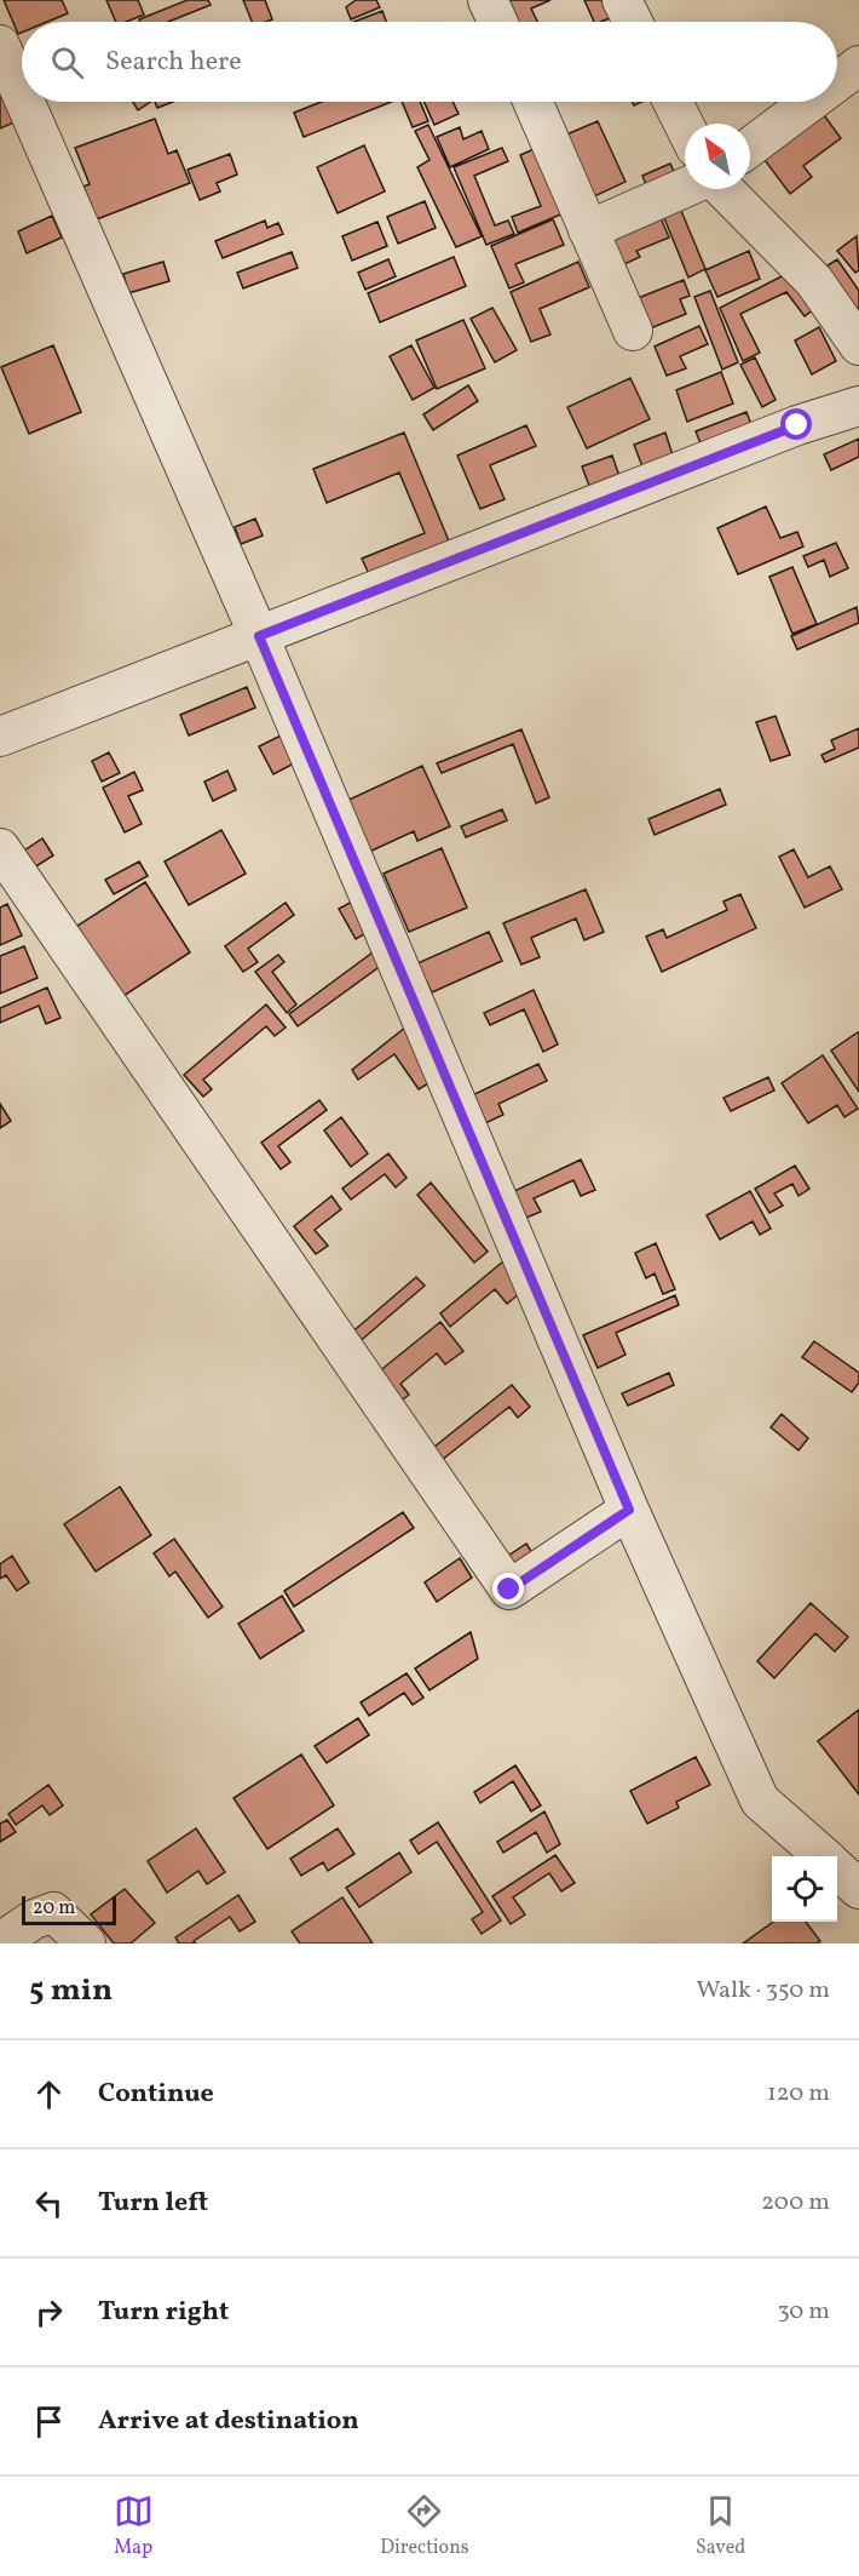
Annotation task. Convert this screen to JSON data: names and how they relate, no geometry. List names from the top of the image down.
{
  "scale_bar": "20 m",
  "north": "top left",
  "page": {
    "search": "Search here",
    "scale": "20 m",
    "heading": ["5 min", "Walk · 350 m"],
    "list": [
      ["Continue", "120 m"],
      ["Turn left", "200 m"],
      ["Turn right", "30 m"],
      "Arrive at destination"
    ],
    "nav": ["Map", "Directions", "Saved"]
  }
}
